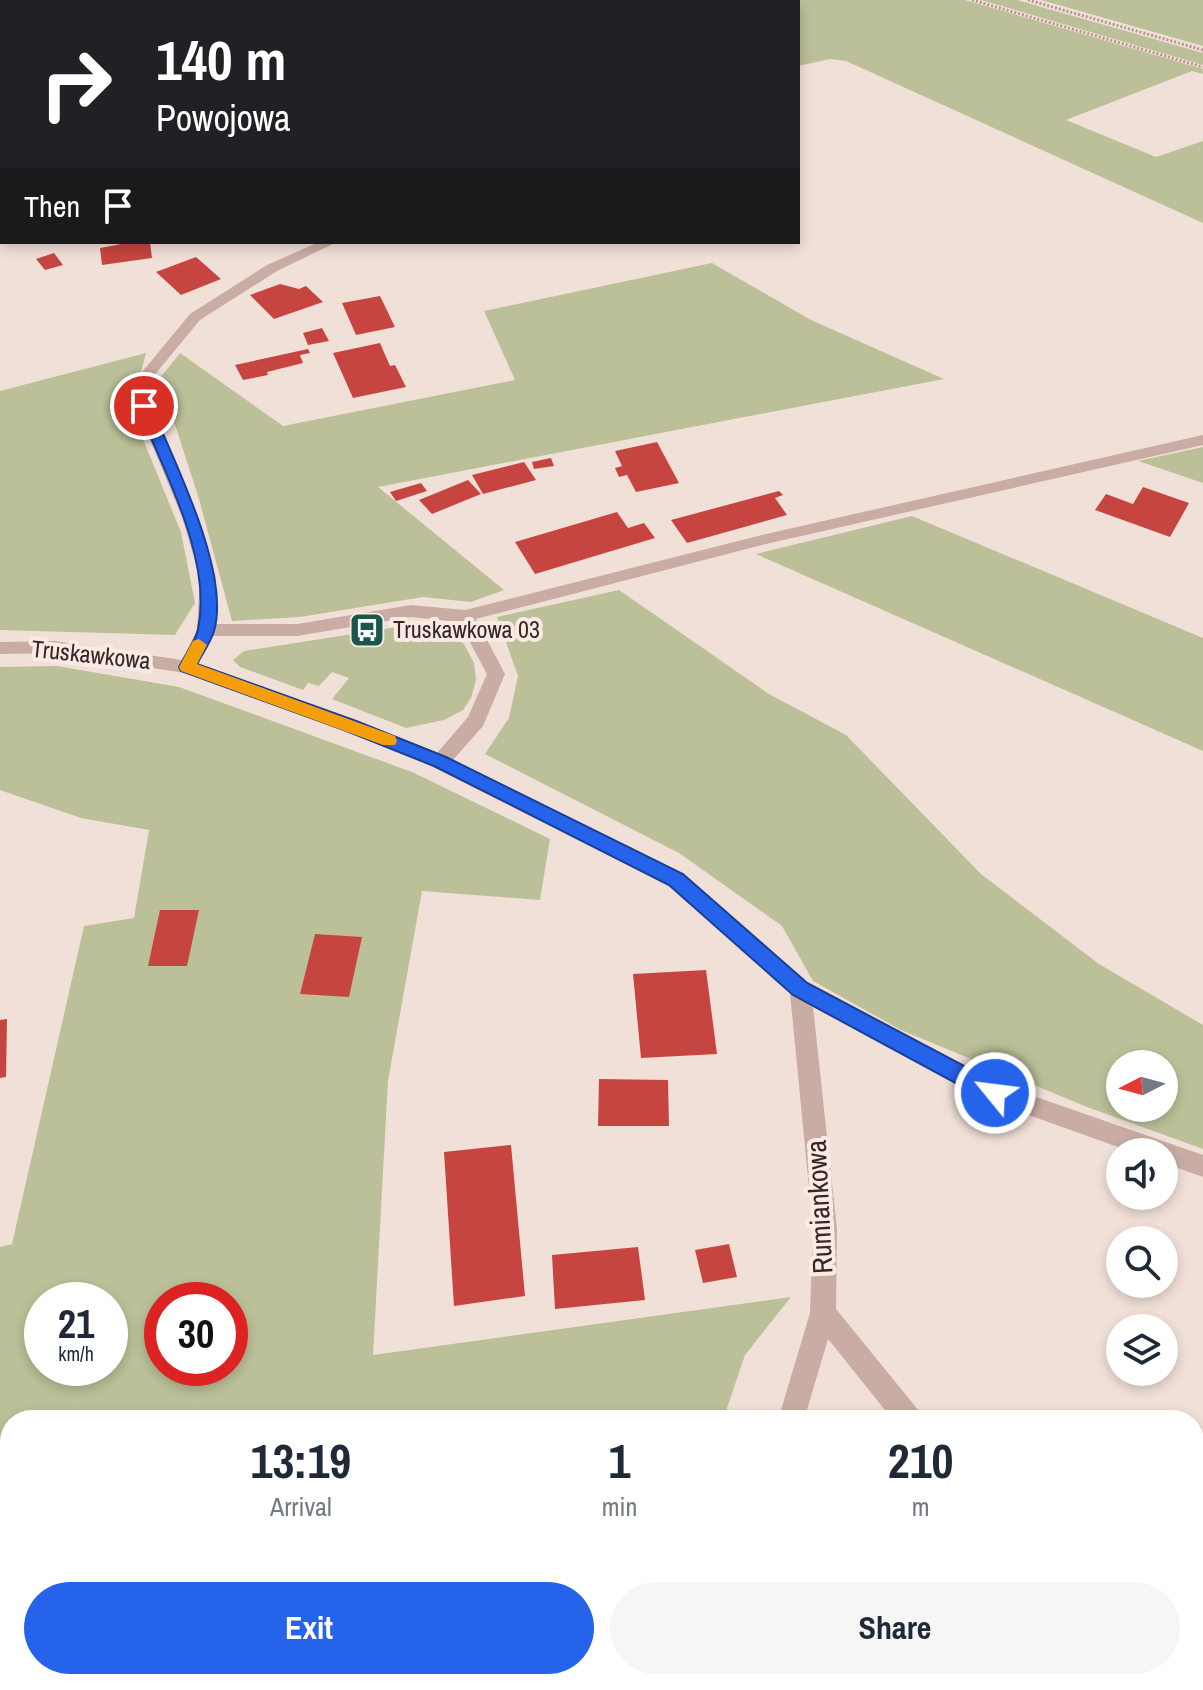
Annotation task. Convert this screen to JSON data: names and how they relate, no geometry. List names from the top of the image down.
{
  "streets": {
    "street": ["Truskawkowa", "Rumiankowa"]
  },
  "crossings": [
    ["Truskawkowa", "Rumiankowa"]
  ],
  "places": {
    "bus stop": ["Truskawkowa 03"]
  },
  "north": "left",
  "page": {
    "turn": ["140 m", "Powojowa"],
    "then": "Then",
    "speed": "21 km/h",
    "limit": "30",
    "eta": [
      "13:19",
      "Arrival",
      "1",
      "min",
      "210",
      "m"
    ],
    "buttons": ["Exit", "Share"]
  }
}
